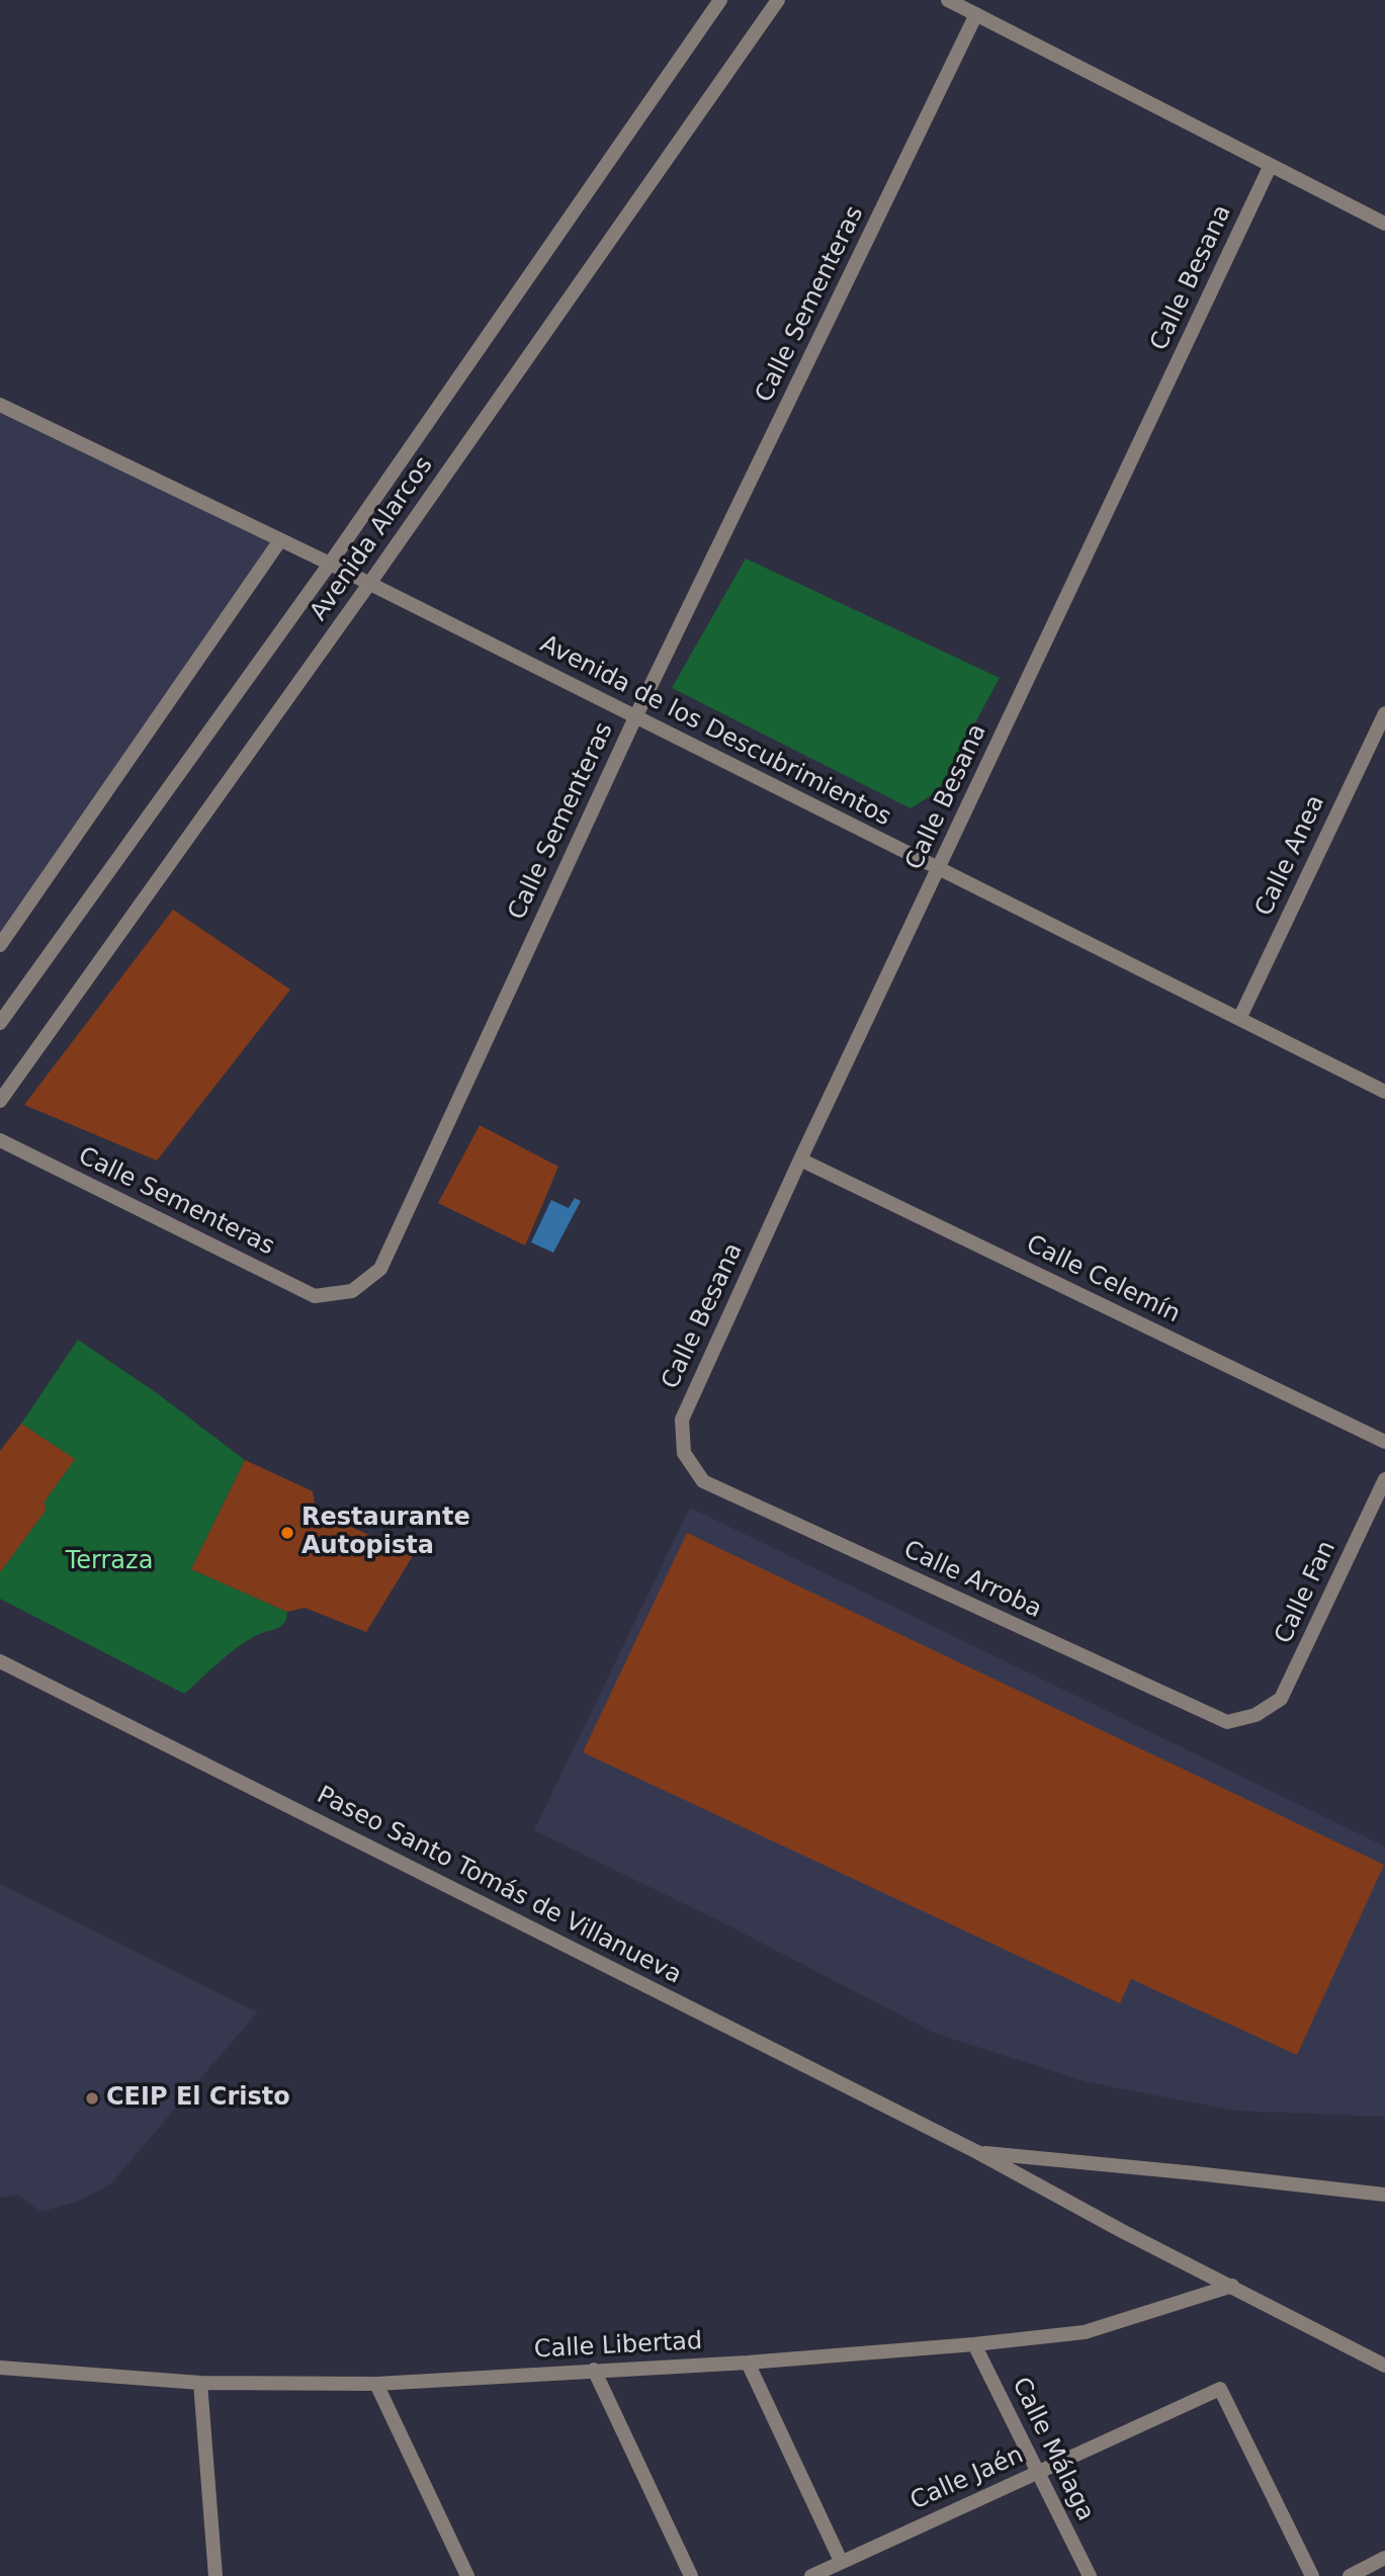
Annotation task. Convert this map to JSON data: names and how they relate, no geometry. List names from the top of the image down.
{
  "streets": {
    "street": [
      "Calle Besana",
      "Calle Sementeras",
      "Avenida Alarcos",
      "Avenida de los Descubrimientos",
      "Calle Anea",
      "Calle Celemín",
      "Calle Arroba",
      "Calle Fan",
      "Paseo Santo Tomás de Villanueva",
      "Calle Libertad",
      "Calle Málaga",
      "Calle Jaén"
    ]
  },
  "crossings": [
    ["Calle Besana", "Avenida de los Descubrimientos"],
    ["Calle Besana", "Calle Celemín"],
    ["Calle Besana", "Calle Arroba"],
    ["Calle Sementeras", "Avenida de los Descubrimientos"],
    ["Avenida Alarcos", "Avenida de los Descubrimientos"],
    ["Avenida de los Descubrimientos", "Calle Anea"],
    ["Calle Arroba", "Calle Fan"],
    ["Paseo Santo Tomás de Villanueva", "Calle Libertad"],
    ["Calle Libertad", "Calle Málaga"],
    ["Calle Málaga", "Calle Jaén"]
  ],
  "parks": ["Terraza"],
  "places": ["Restaurante Autopista", "CEIP El Cristo"]
}
